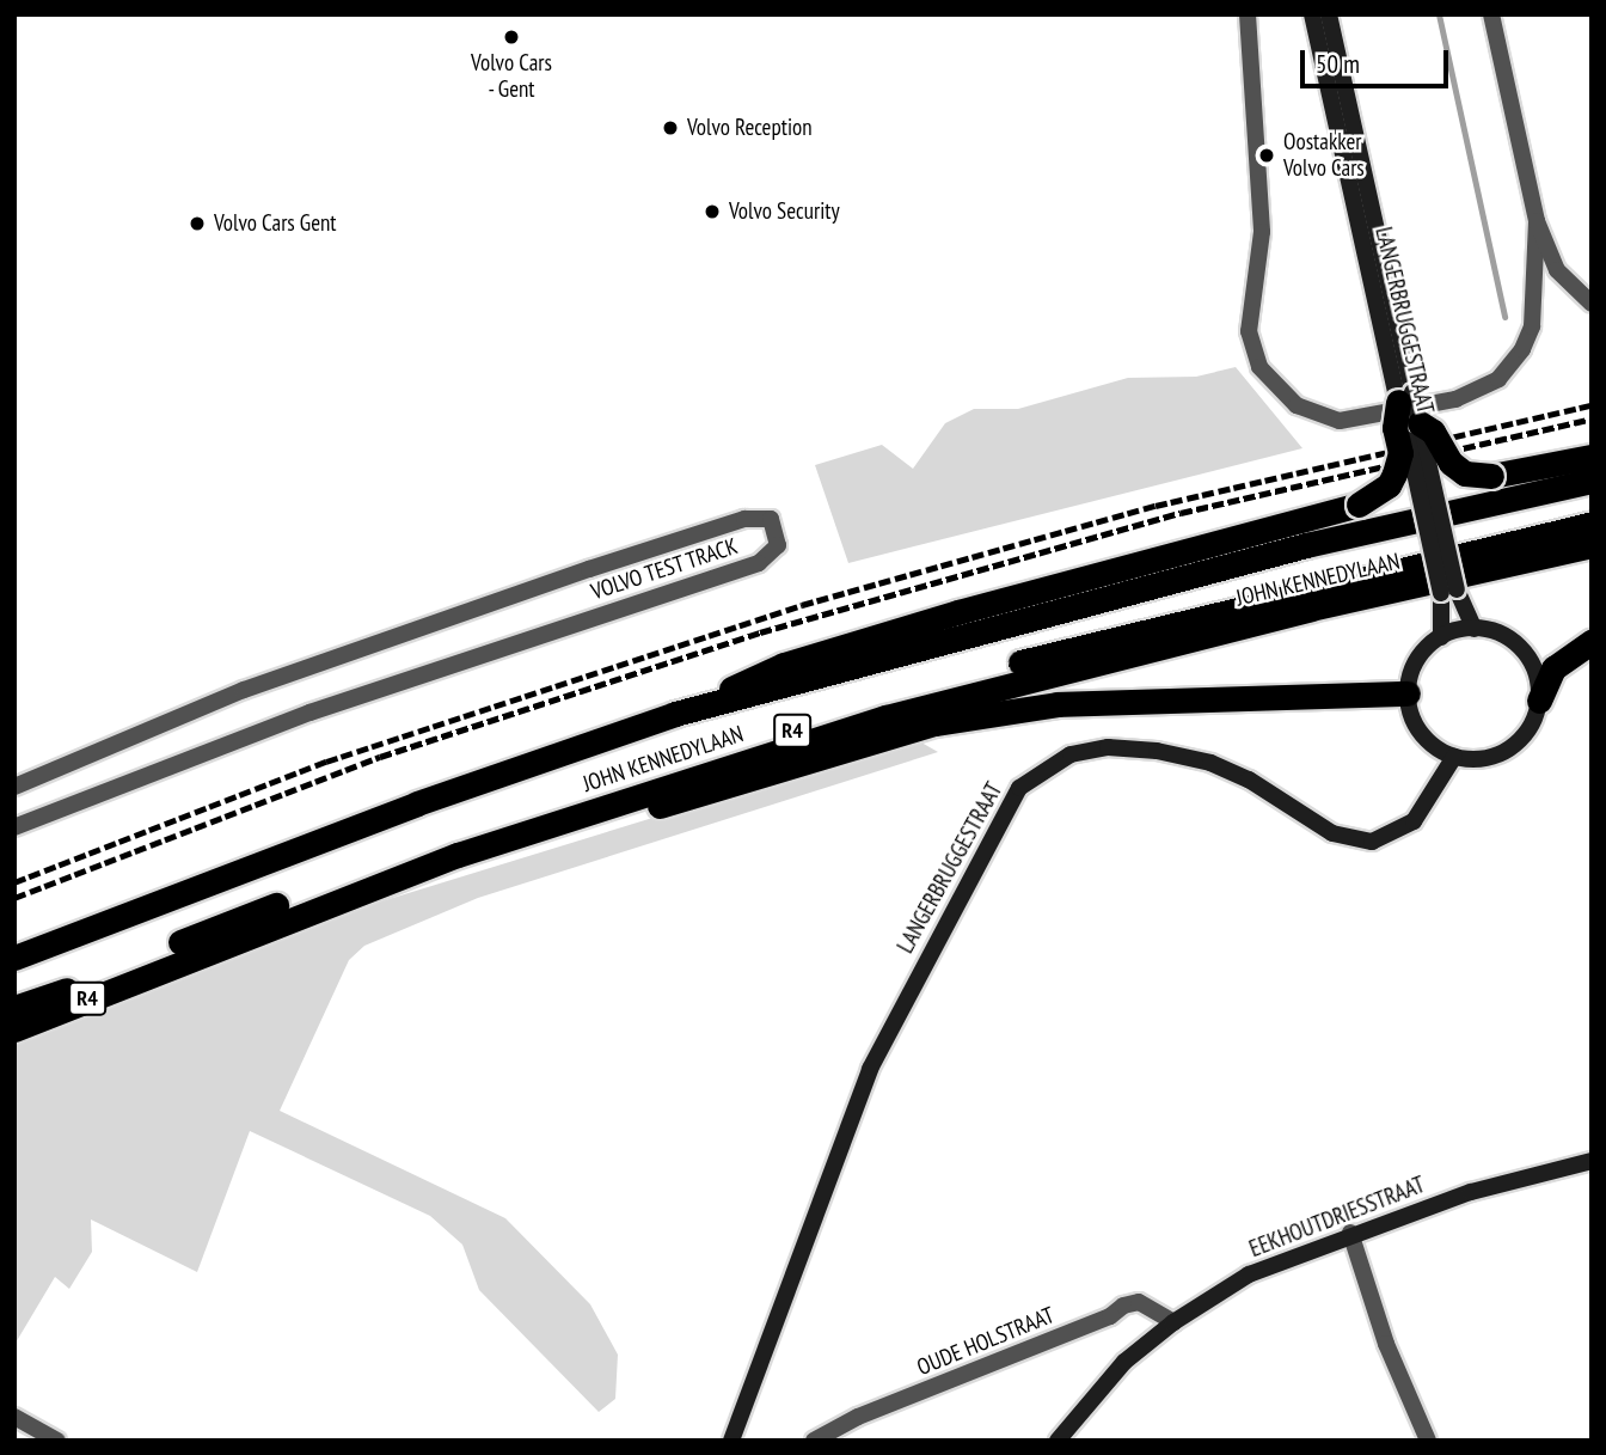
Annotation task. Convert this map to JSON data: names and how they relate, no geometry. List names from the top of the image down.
{
  "streets": {
    "highway": ["JOHN KENNEDYLAAN", "R4"],
    "street": [
      "LANGERBRUGGESTRAAT",
      "VOLVO TEST TRACK",
      "EEKHOUTDRIESSTRAAT",
      "OUDE HOLSTRAAT"
    ]
  },
  "crossings": [
    ["EEKHOUTDRIESSTRAAT", "OUDE HOLSTRAAT"]
  ],
  "places": [
    "Volvo Cars - Gent",
    "Volvo Reception",
    "Oostakker Volvo Cars",
    "Volvo Security",
    "Volvo Cars Gent"
  ],
  "scale_bar": "50 m"
}
